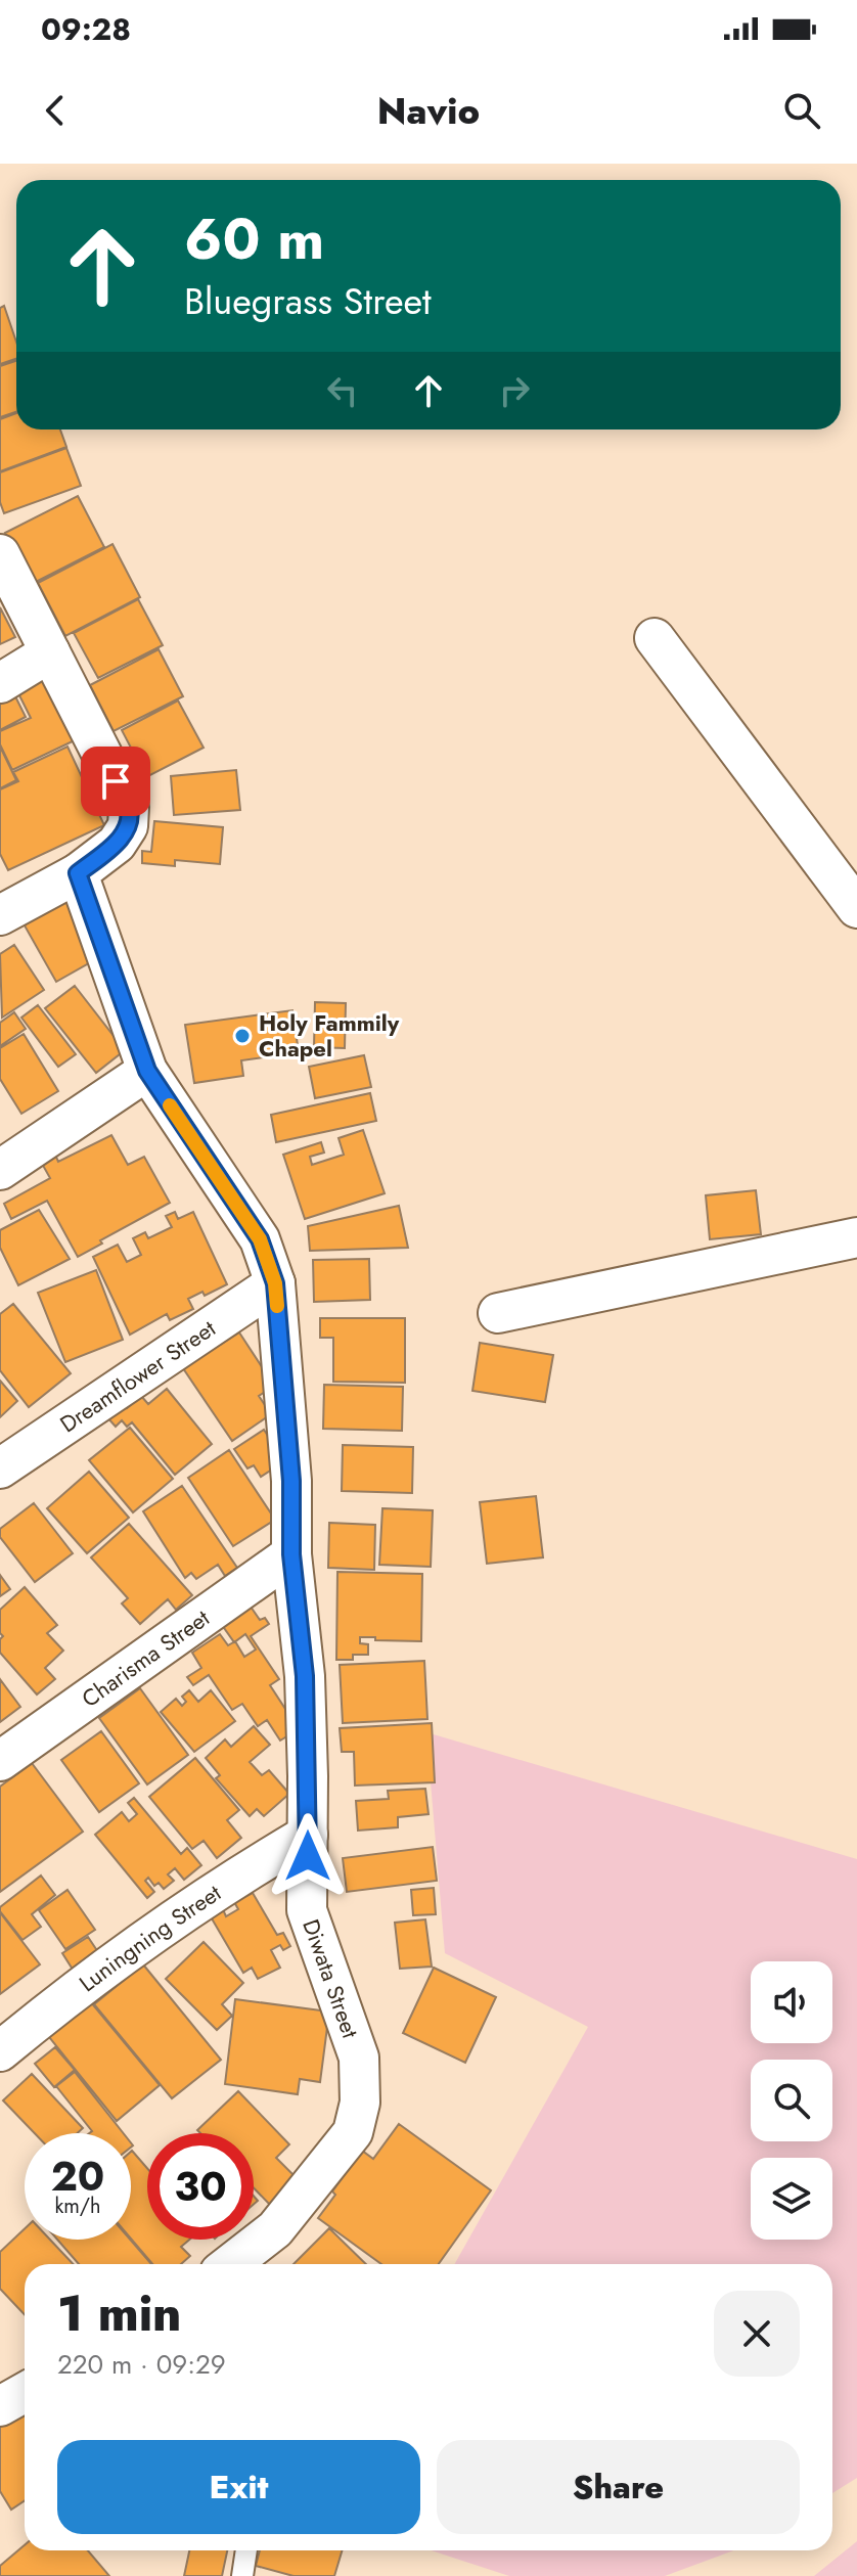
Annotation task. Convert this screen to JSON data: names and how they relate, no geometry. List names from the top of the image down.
{
  "streets": {
    "street": [
      "Dreamflower Street",
      "Charisma Street",
      "Luningning Street",
      "Diwata Street"
    ]
  },
  "crossings": [
    ["Dreamflower Street", "Diwata Street"],
    ["Charisma Street", "Diwata Street"],
    ["Luningning Street", "Diwata Street"]
  ],
  "places": ["Holy Fammily Chapel"],
  "page": {
    "status": "09:28",
    "header": "Navio",
    "turn": ["60 m", "Bluegrass Street"],
    "speed": "20 km/h",
    "limit": "30",
    "heading": ["1 min", "220 m · 09:29"],
    "buttons": ["Exit", "Share"]
  }
}
